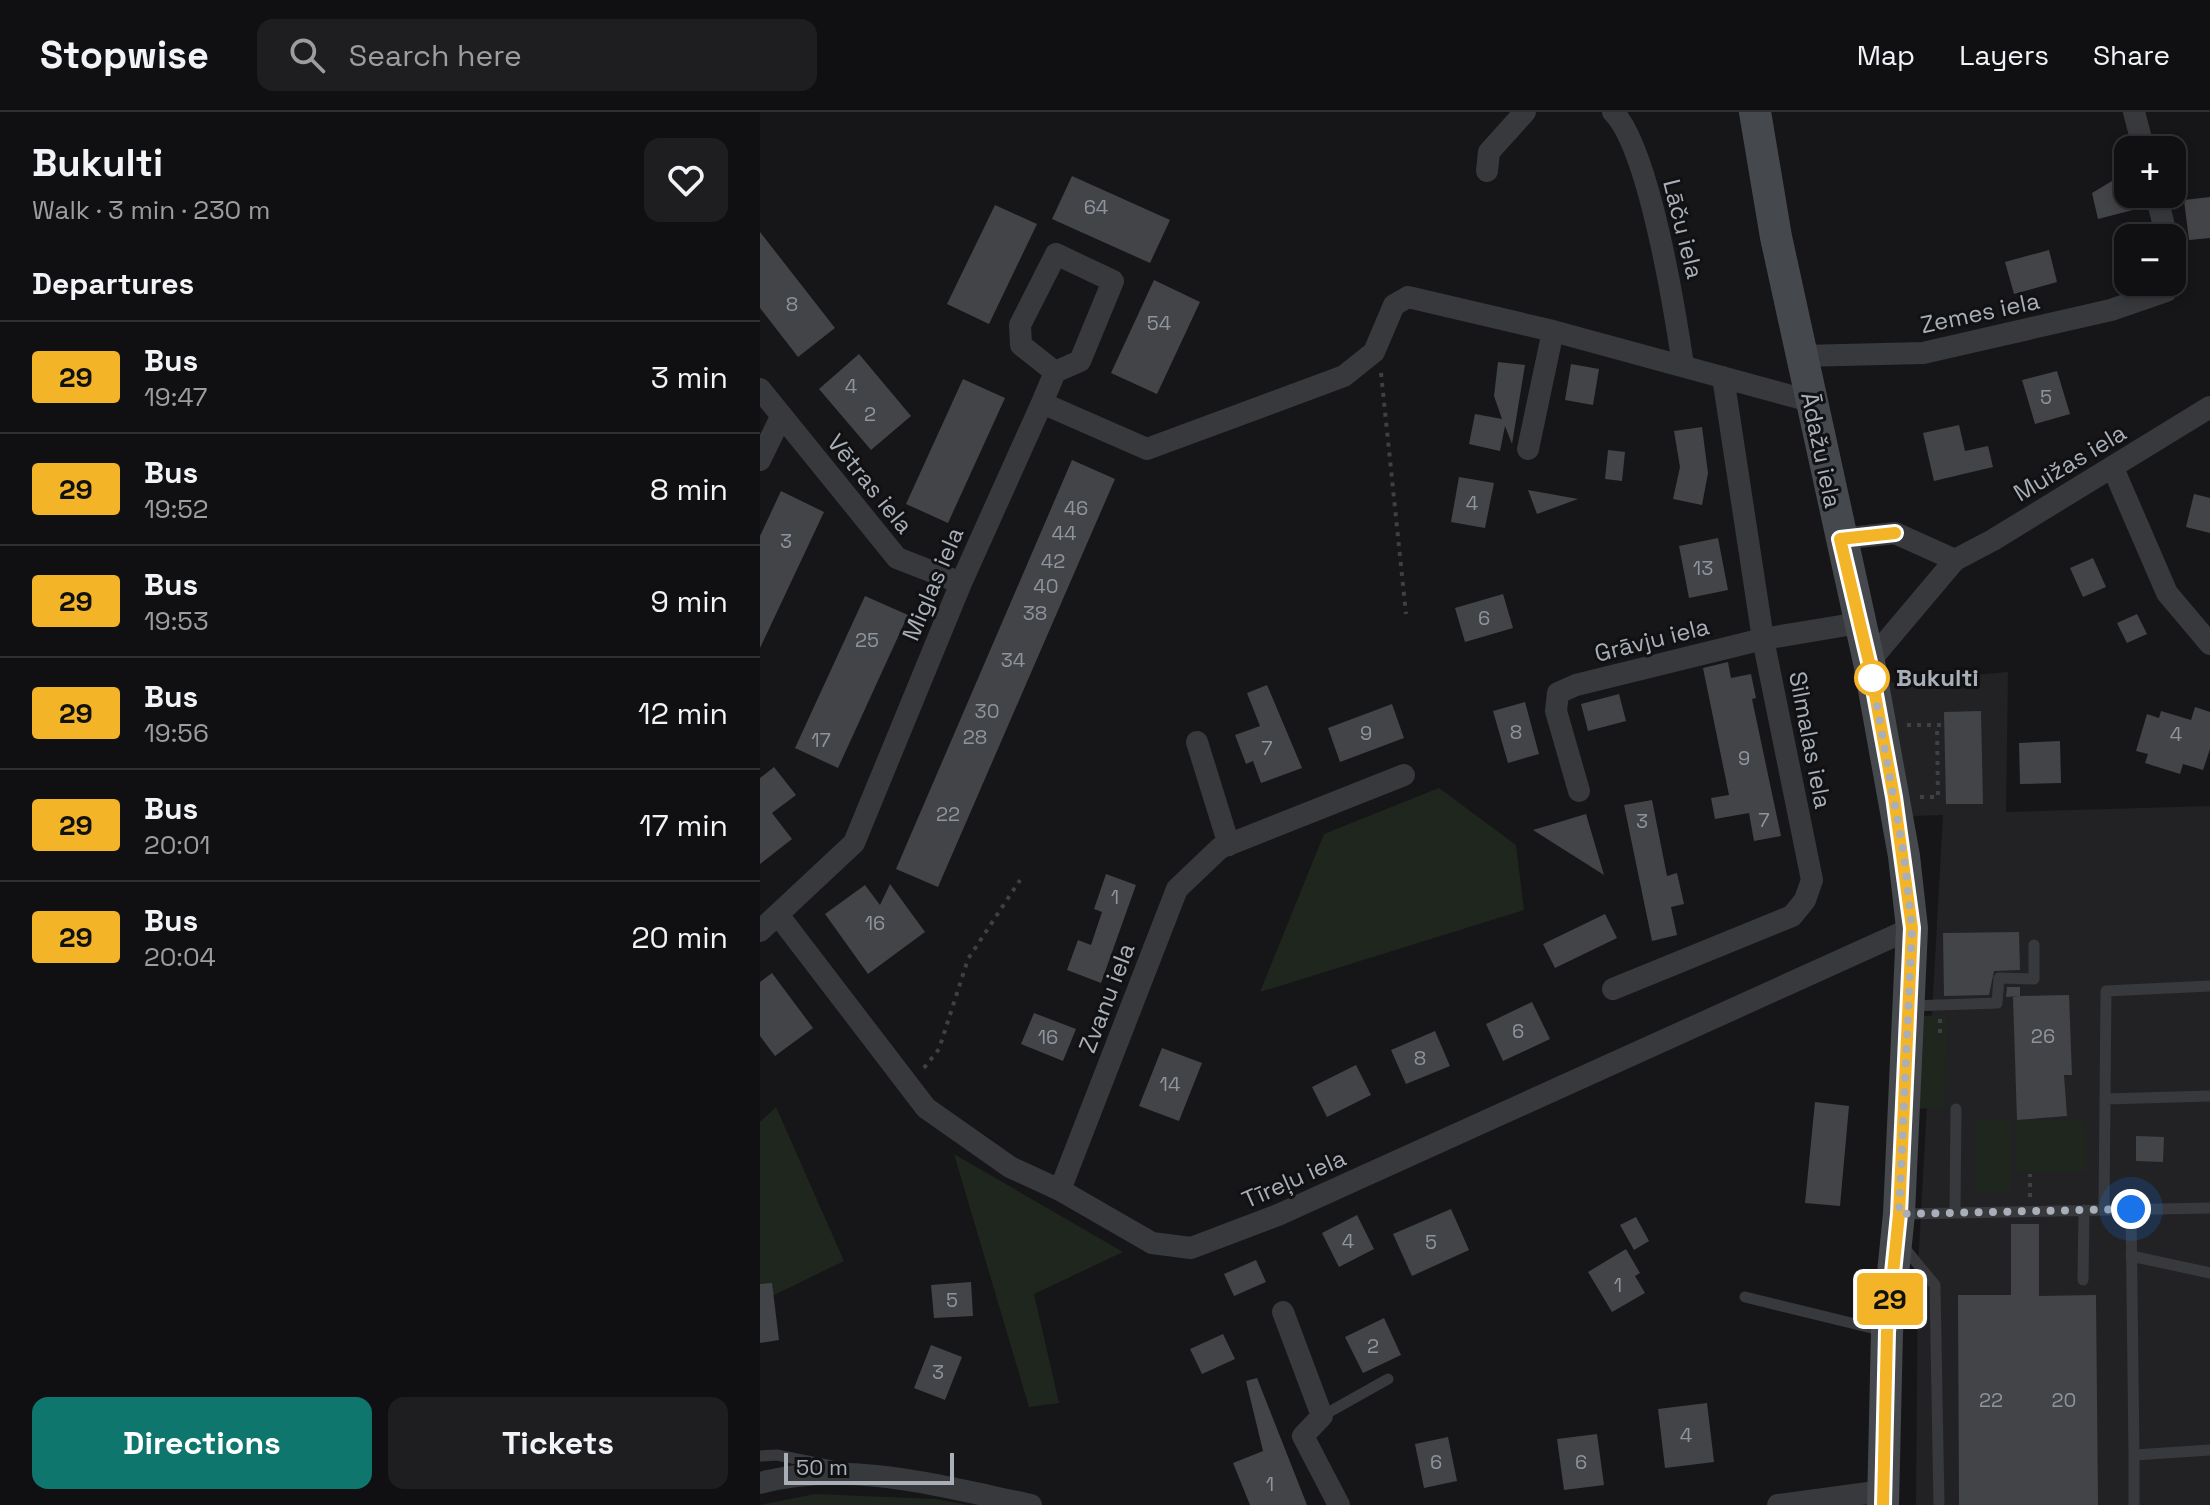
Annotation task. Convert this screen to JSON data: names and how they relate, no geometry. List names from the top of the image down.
{
  "streets": {
    "street": [
      "Lāču iela",
      "Zemes iela",
      "Ādažu iela",
      "Muižas iela",
      "Vētras iela",
      "Miglas iela",
      "Grāvju iela",
      "Silmalas iela",
      "Zvanu iela",
      "Tīreļu iela"
    ]
  },
  "crossings": [
    ["Zemes iela", "Ādažu iela"],
    ["Ādažu iela", "Muižas iela"],
    ["Ādažu iela", "Grāvju iela"],
    ["Ādažu iela", "Tīreļu iela"],
    ["Vētras iela", "Miglas iela"],
    ["Miglas iela", "Tīreļu iela"],
    ["Grāvju iela", "Silmalas iela"],
    ["Zvanu iela", "Tīreļu iela"]
  ],
  "places": ["Bukulti"],
  "lines": ["bus line 29"],
  "house_numbers": [
    "64",
    "8",
    "54",
    "4",
    "5",
    "2",
    "4",
    "46",
    "44",
    "3",
    "42",
    "13",
    "40",
    "38",
    "6",
    "25",
    "34",
    "30",
    "8",
    "9",
    "4",
    "28",
    "17",
    "7",
    "9",
    "22",
    "7",
    "3",
    "1",
    "16",
    "6",
    "26",
    "16",
    "8",
    "14",
    "4",
    "5",
    "1",
    "5",
    "2",
    "3",
    "22",
    "20",
    "4",
    "6",
    "6",
    "1"
  ],
  "scale_bar": "50 m",
  "page": {
    "header": "Stopwise",
    "search": "Search here",
    "nav": ["Map", "Layers", "Share"],
    "heading": [
      ["Bukulti", "Walk · 3 min · 230 m"],
      "Departures"
    ],
    "on_map": "29",
    "map_buttons": ["+", "−"],
    "list": [
      {
        "mark": "29",
        "name": "Bus",
        "note": "19:47",
        "value": "3 min"
      },
      {
        "mark": "29",
        "name": "Bus",
        "note": "19:52",
        "value": "8 min"
      },
      {
        "mark": "29",
        "name": "Bus",
        "note": "19:53",
        "value": "9 min"
      },
      {
        "mark": "29",
        "name": "Bus",
        "note": "19:56",
        "value": "12 min"
      },
      {
        "mark": "29",
        "name": "Bus",
        "note": "20:01",
        "value": "17 min"
      },
      {
        "mark": "29",
        "name": "Bus",
        "note": "20:04",
        "value": "20 min"
      }
    ],
    "buttons": ["Directions", "Tickets"],
    "scale": "50 m"
  }
}
